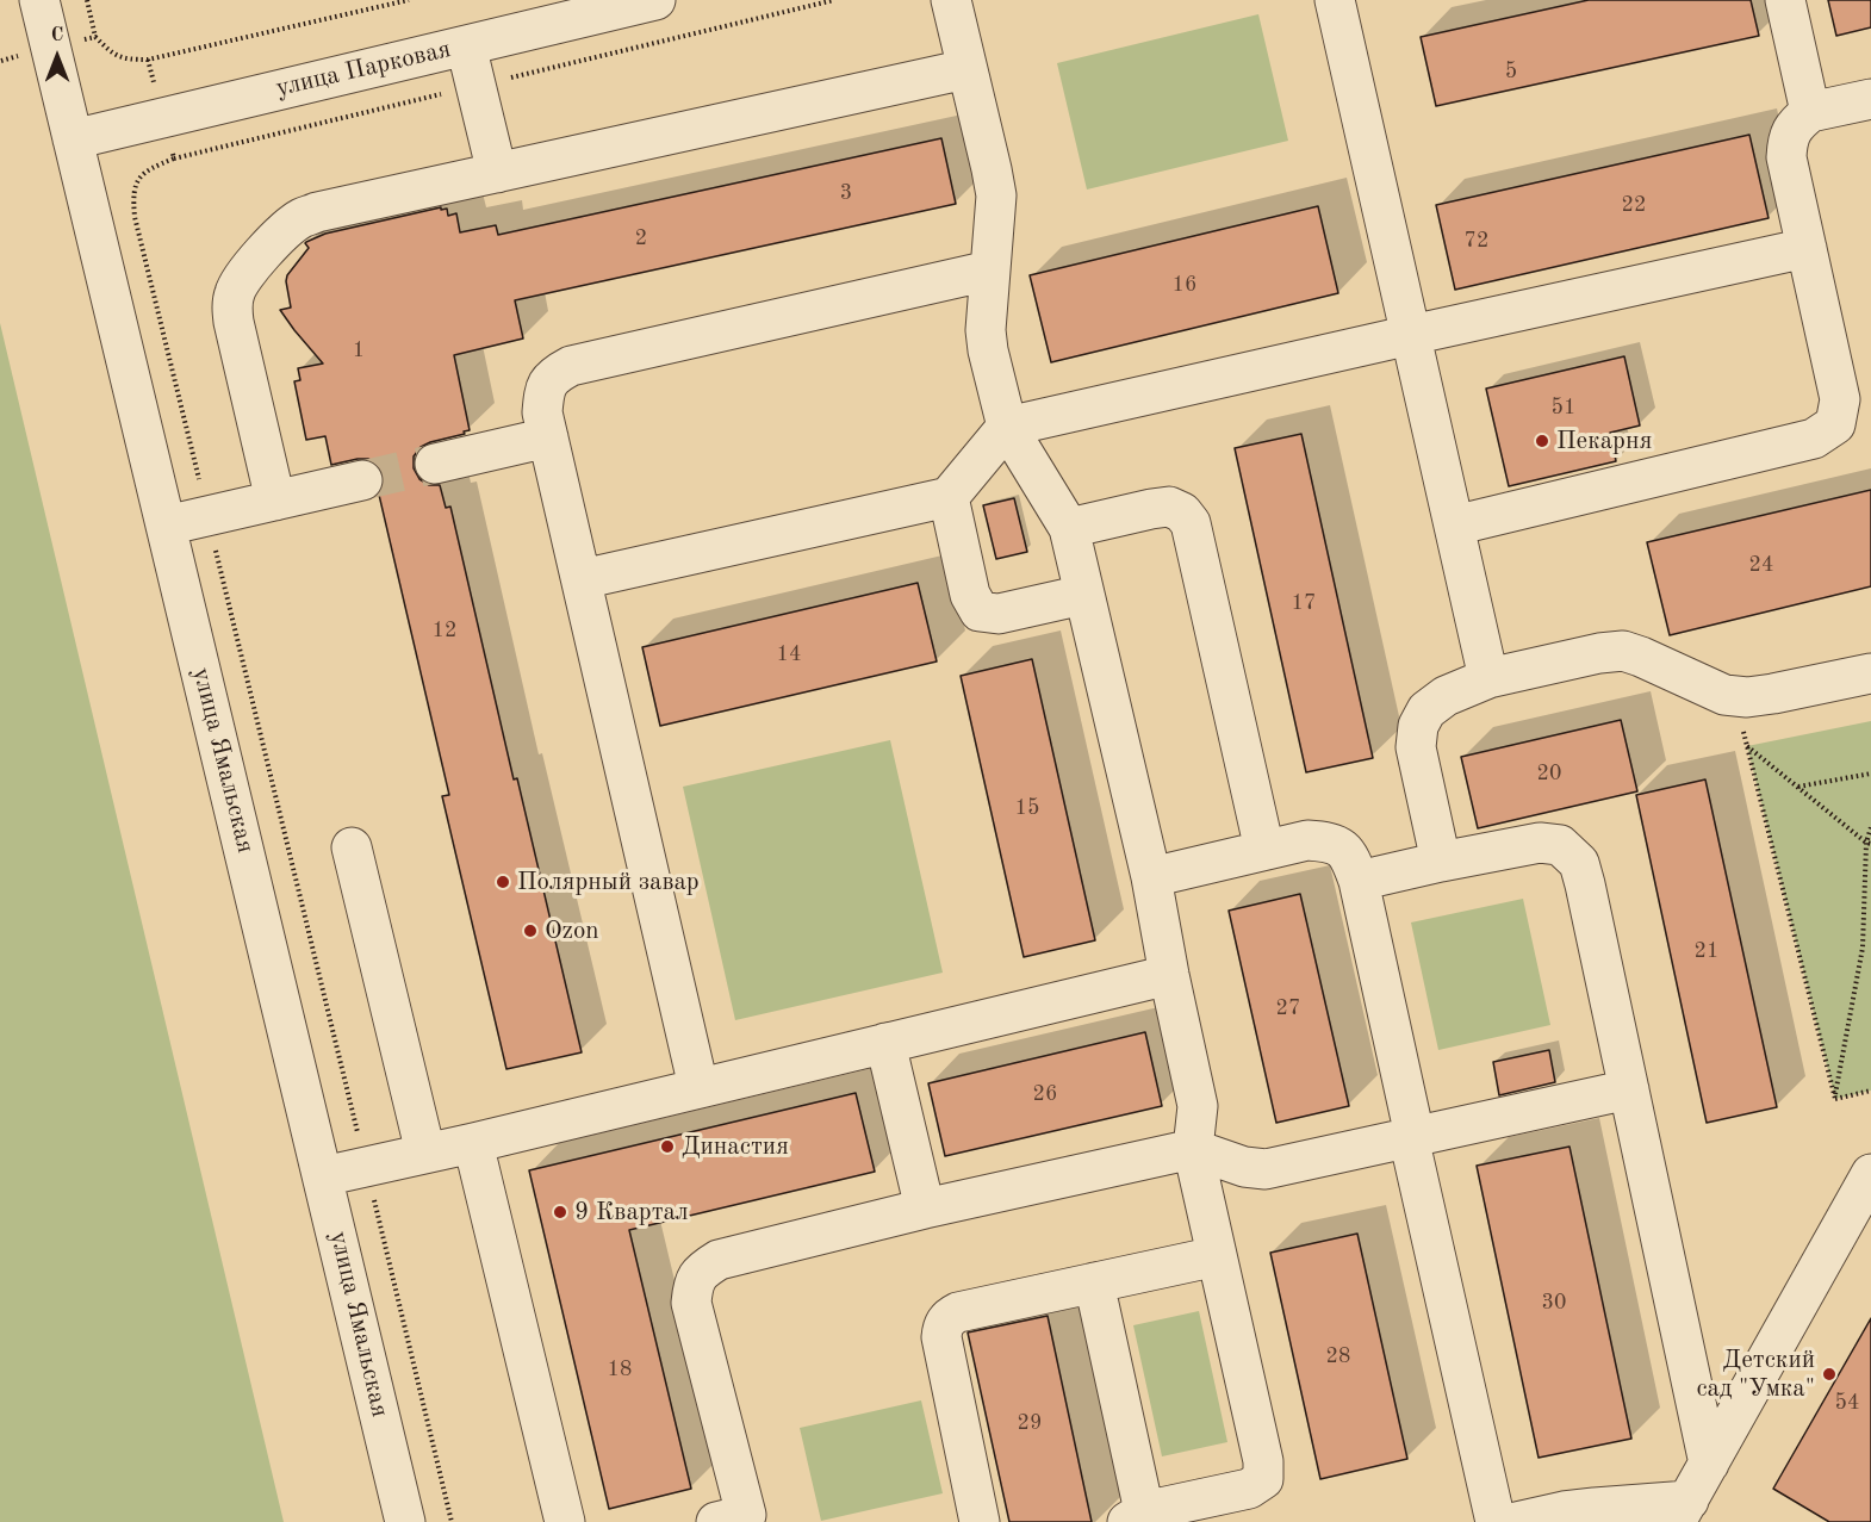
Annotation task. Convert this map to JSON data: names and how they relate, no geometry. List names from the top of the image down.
{
  "streets": {
    "street": ["улица Парковая", "улица Ямальская"]
  },
  "crossings": [
    ["улица Парковая", "улица Ямальская"]
  ],
  "places": [
    "Пекарня",
    "Полярный завар",
    "Ozon",
    "Династия",
    "9 Квартал",
    "Детский сад \"Умка\""
  ],
  "house_numbers": [
    "5",
    "3",
    "22",
    "2",
    "72",
    "16",
    "1",
    "51",
    "24",
    "17",
    "12",
    "14",
    "20",
    "15",
    "21",
    "27",
    "26",
    "30",
    "28",
    "18",
    "54",
    "29"
  ],
  "north": "top"
}
